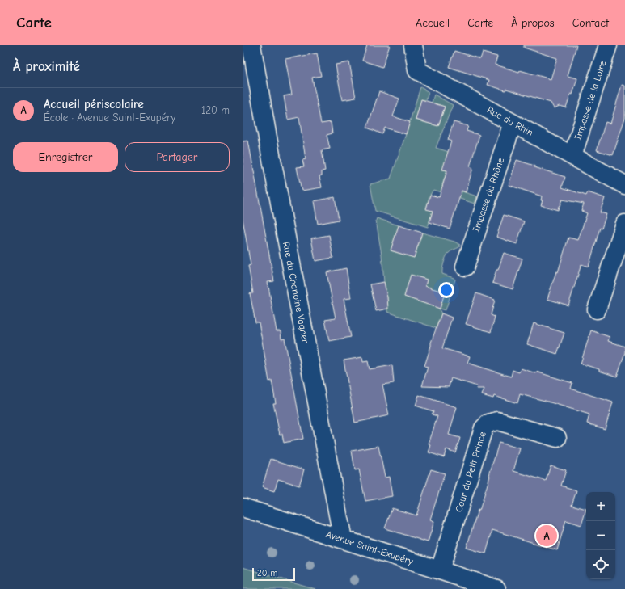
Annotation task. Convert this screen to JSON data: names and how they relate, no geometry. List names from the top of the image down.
{
  "streets": {
    "street": [
      "Impasse de la Loire",
      "Rue du Rhin",
      "Impasse du Rhône",
      "Rue du Chanoine Vagner",
      "Cour du Petit Prince",
      "Avenue Saint-Exupéry"
    ]
  },
  "crossings": [
    ["Impasse de la Loire", "Rue du Rhin"],
    ["Rue du Rhin", "Impasse du Rhône"],
    ["Rue du Chanoine Vagner", "Avenue Saint-Exupéry"],
    ["Cour du Petit Prince", "Avenue Saint-Exupéry"]
  ],
  "scale_bar": "20 m",
  "page": {
    "header": "Carte",
    "nav": [
      "Accueil",
      "Carte",
      "À propos",
      "Contact"
    ],
    "heading": "À proximité",
    "list": [
      {
        "mark": "A",
        "name": "Accueil périscolaire",
        "note": "École · Avenue Saint-Exupéry",
        "value": "120 m"
      }
    ],
    "buttons": ["Enregistrer", "Partager"],
    "map_buttons": ["+", "−"],
    "pins": "A",
    "scale": "20 m"
  }
}
